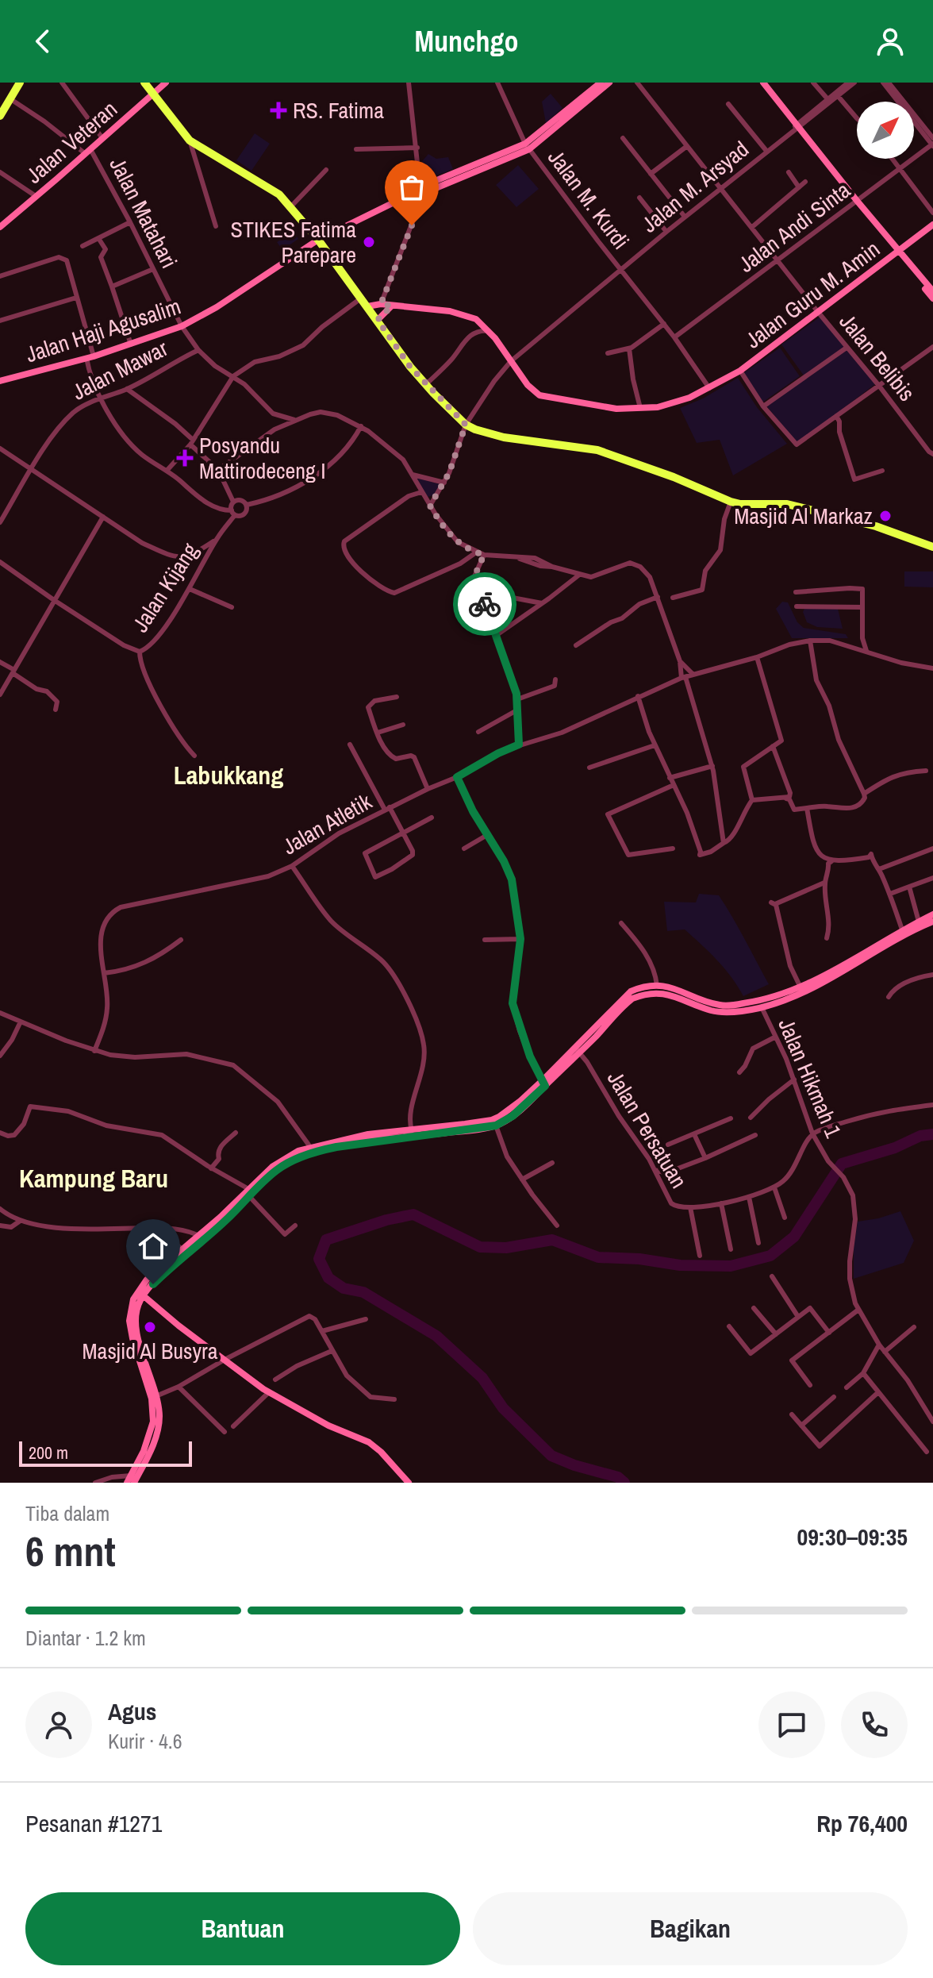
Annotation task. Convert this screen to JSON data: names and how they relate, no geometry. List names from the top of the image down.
{
  "streets": {
    "main road": ["Jalan Veteran", "Jalan Guru M. Amin", "Jalan Haji Agusalim"],
    "street": [
      "Jalan M. Arsyad",
      "Jalan M. Kurdi",
      "Jalan Matahari",
      "Jalan Andi Sinta",
      "Jalan Belibis",
      "Jalan Mawar",
      "Jalan Kijang",
      "Jalan Atletik",
      "Jalan Hikmah 1",
      "Jalan Persatuan"
    ]
  },
  "crossings": [
    ["Jalan Veteran", "Jalan Matahari"],
    ["Jalan M. Arsyad", "Jalan M. Kurdi"],
    ["Jalan M. Arsyad", "Jalan Guru M. Amin"],
    ["Jalan M. Arsyad", "Jalan Belibis"],
    ["Jalan M. Kurdi", "Jalan Andi Sinta"],
    ["Jalan M. Kurdi", "Jalan Guru M. Amin"],
    ["Jalan Matahari", "Jalan Haji Agusalim"],
    ["Jalan Matahari", "Jalan Mawar"],
    ["Jalan Andi Sinta", "Jalan Belibis"],
    ["Jalan Guru M. Amin", "Jalan Belibis"],
    ["Jalan Hikmah 1", "Jalan Persatuan"]
  ],
  "districts": ["Labukkang", "Kampung Baru"],
  "places": {
    "health": ["RS. Fatima", "Posyandu Mattirodeceng I"],
    "other": ["STIKES Fatima Parepare", "Masjid Al Markaz", "Masjid Al Busyra"]
  },
  "scale_bar": "200 m",
  "north": "top right",
  "page": {
    "header": "Munchgo",
    "scale": "200 m",
    "heading": ["6 mnt", "Tiba dalam", "09:30–09:35"],
    "panel": [
      "Agus",
      "Kurir · 4.6",
      "Pesanan #1271",
      "Rp 76,400"
    ],
    "bar": "Diantar · 1.2 km",
    "buttons": ["Bantuan", "Bagikan"]
  }
}
